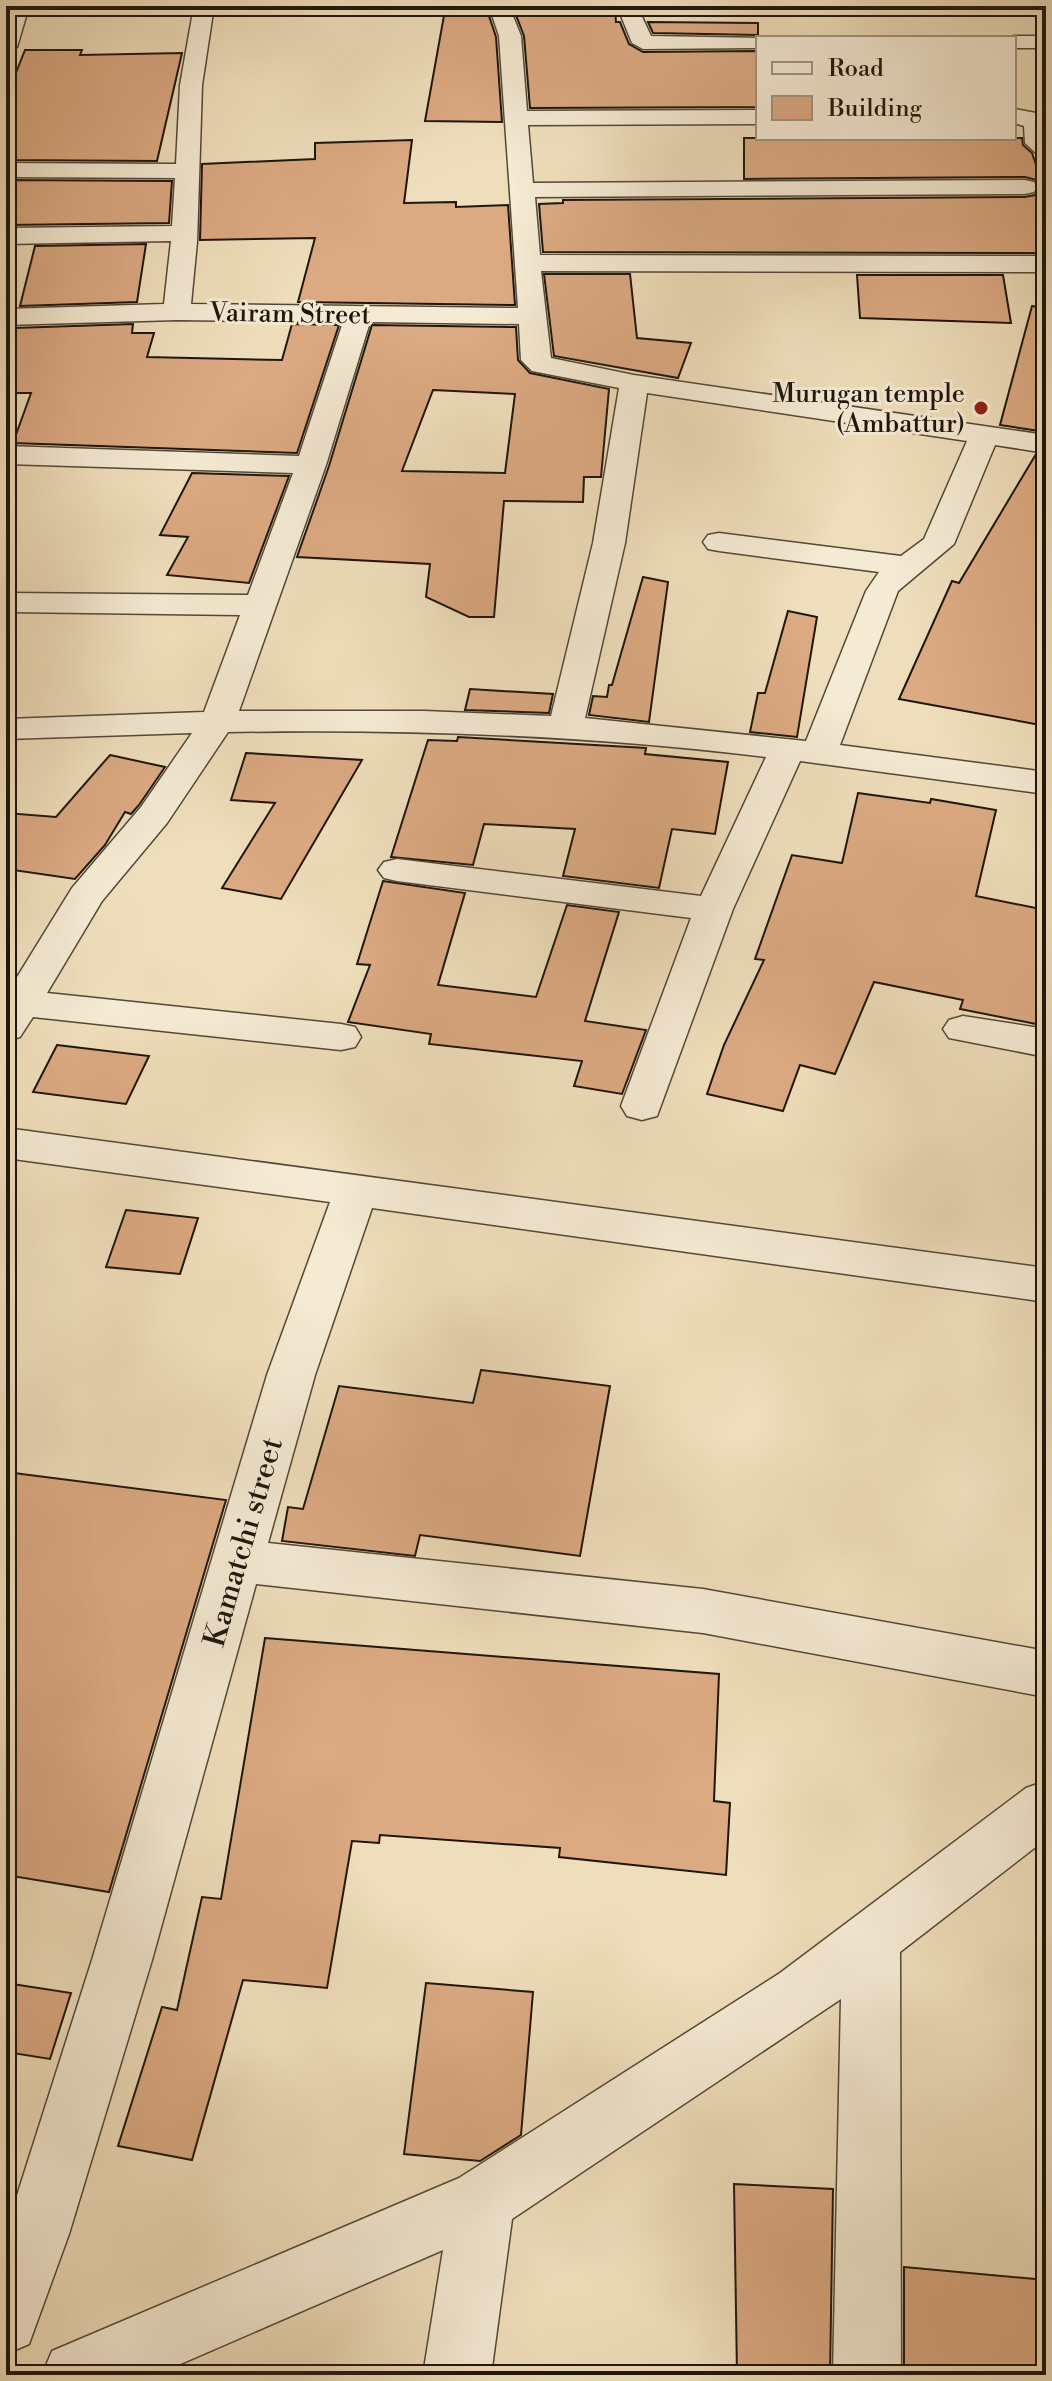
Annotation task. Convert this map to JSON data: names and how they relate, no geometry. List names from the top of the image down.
{
  "streets": {
    "street": ["Vairam Street", "Kamatchi street"]
  },
  "places": ["Murugan temple (Ambattur)"],
  "legend": ["Road", "Building"]
}
